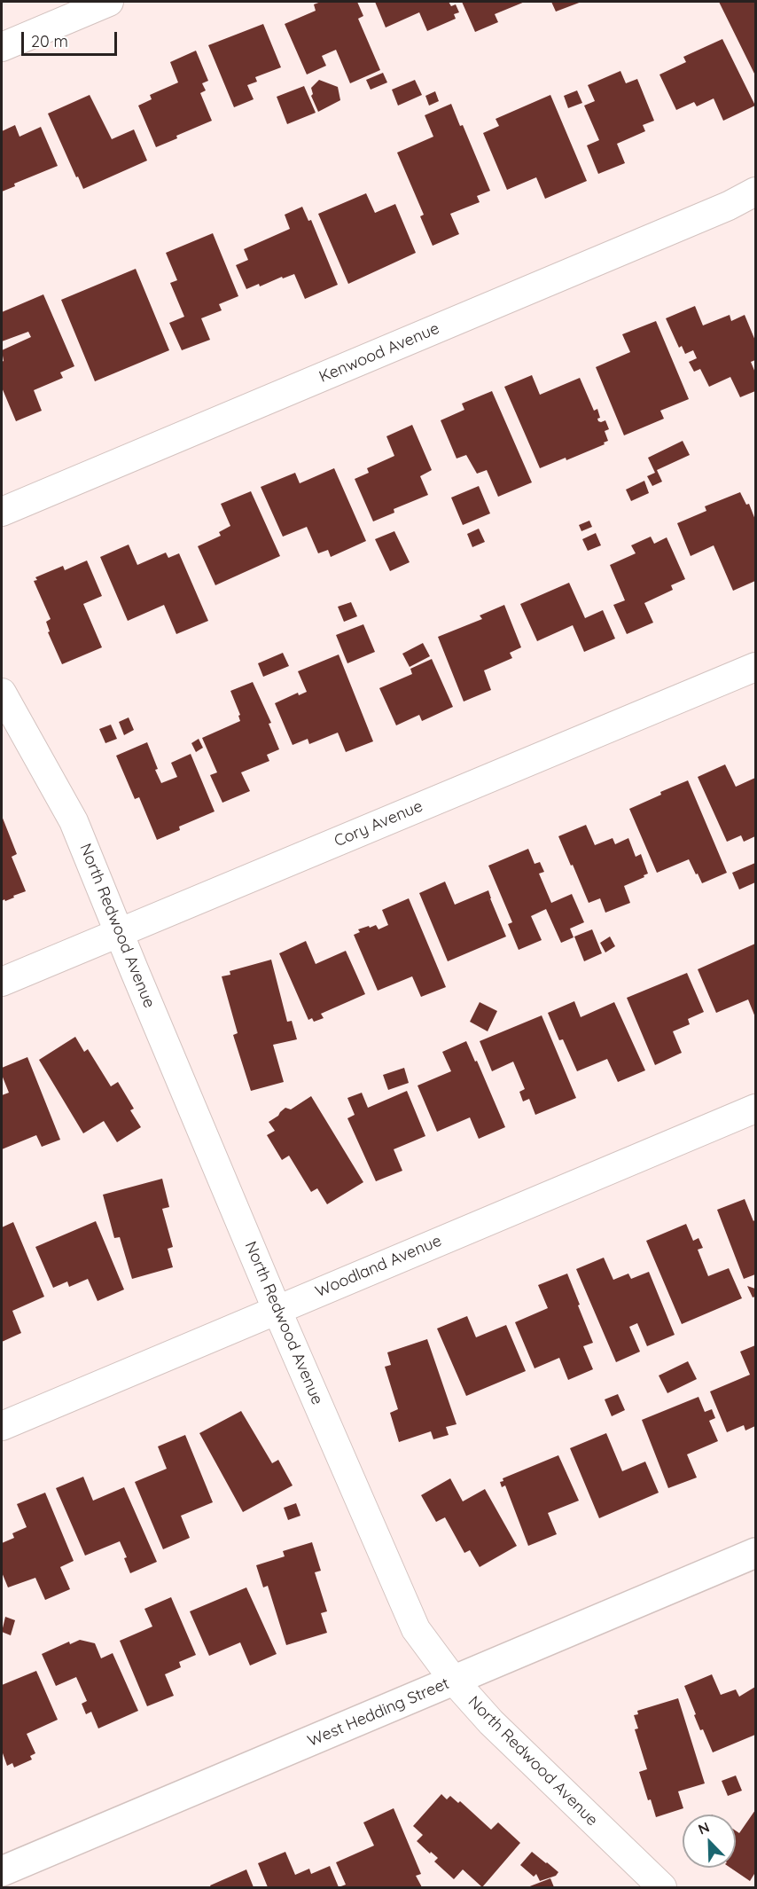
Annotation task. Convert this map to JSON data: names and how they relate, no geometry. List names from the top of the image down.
{
  "streets": {
    "main road": ["West Hedding Street"],
    "street": [
      "Kenwood Avenue",
      "Cory Avenue",
      "North Redwood Avenue",
      "Woodland Avenue"
    ]
  },
  "crossings": [
    ["Cory Avenue", "North Redwood Avenue"],
    ["North Redwood Avenue", "Woodland Avenue"],
    ["North Redwood Avenue", "West Hedding Street"]
  ],
  "scale_bar": "20 m",
  "north": "top left"
}
